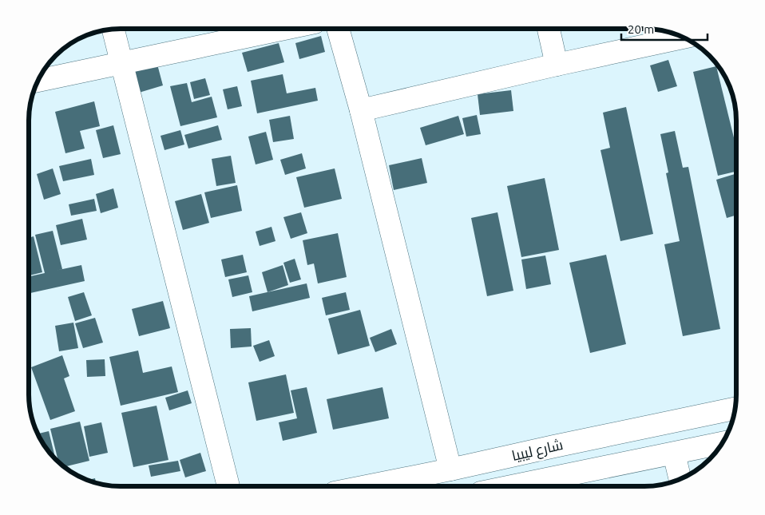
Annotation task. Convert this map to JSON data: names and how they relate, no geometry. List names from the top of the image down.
{
  "streets": {
    "street": ["شارع ليبيا"]
  },
  "scale_bar": "20 m"
}
